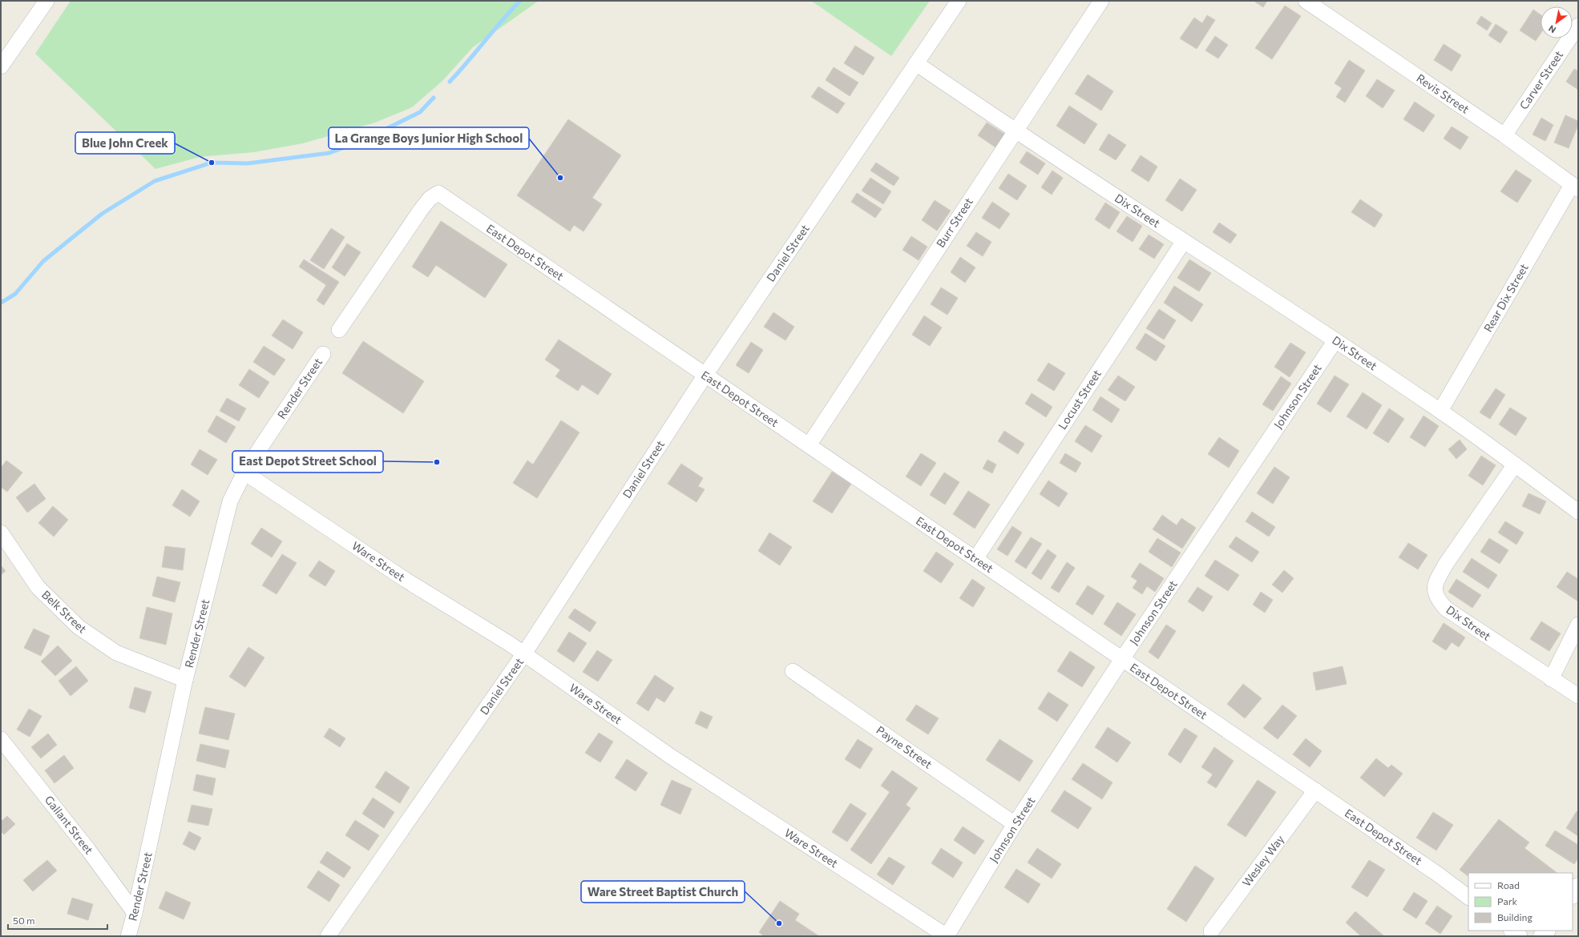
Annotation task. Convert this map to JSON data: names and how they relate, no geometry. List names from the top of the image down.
{
  "streets": {
    "street": [
      "Carver Street",
      "Revis Street",
      "Dix Street",
      "Burr Street",
      "East Depot Street",
      "Daniel Street",
      "Rear Dix Street",
      "Render Street",
      "Johnson Street",
      "Locust Street",
      "Ware Street",
      "Belk Street",
      "Payne Street",
      "Gallant Street",
      "Wesley Way"
    ]
  },
  "crossings": [
    ["Carver Street", "Revis Street"],
    ["Revis Street", "Rear Dix Street"],
    ["Dix Street", "Burr Street"],
    ["Dix Street", "Daniel Street"],
    ["Dix Street", "Rear Dix Street"],
    ["Dix Street", "Johnson Street"],
    ["Dix Street", "Locust Street"],
    ["Burr Street", "East Depot Street"],
    ["East Depot Street", "Daniel Street"],
    ["East Depot Street", "Johnson Street"],
    ["East Depot Street", "Locust Street"],
    ["East Depot Street", "Wesley Way"],
    ["Daniel Street", "Ware Street"],
    ["Render Street", "Ware Street"],
    ["Render Street", "Belk Street"],
    ["Render Street", "Gallant Street"],
    ["Johnson Street", "Ware Street"],
    ["Johnson Street", "Payne Street"]
  ],
  "places": [
    "Blue John Creek",
    "La Grange Boys Junior High School",
    "East Depot Street School",
    "Ware Street Baptist Church"
  ],
  "legend": ["Road", "Park", "Building"],
  "scale_bar": "50 m",
  "north": "bottom left"
}
